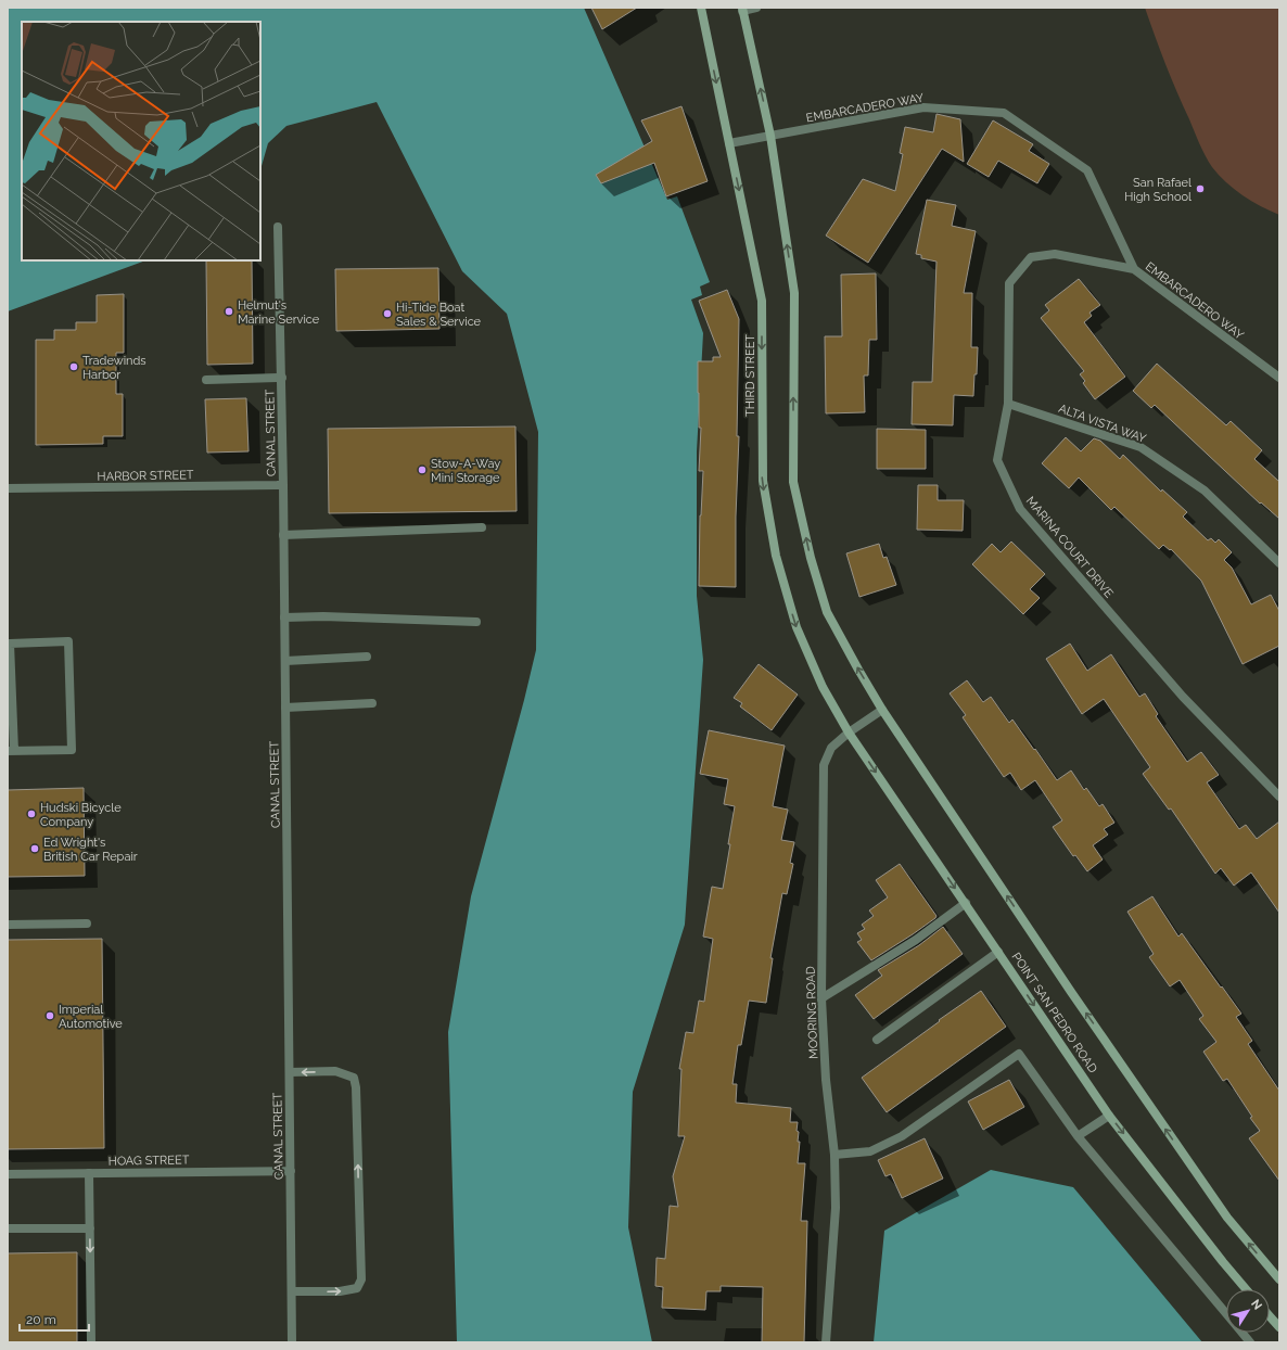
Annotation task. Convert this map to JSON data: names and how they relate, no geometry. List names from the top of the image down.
{
  "streets": {
    "main road": ["THIRD STREET", "POINT SAN PEDRO ROAD"],
    "street": [
      "EMBARCADERO WAY",
      "ALTA VISTA WAY",
      "CANAL STREET",
      "HARBOR STREET",
      "MARINA COURT DRIVE",
      "MOORING ROAD",
      "HOAG STREET"
    ]
  },
  "crossings": [
    ["EMBARCADERO WAY", "THIRD STREET"],
    ["EMBARCADERO WAY", "MARINA COURT DRIVE"],
    ["THIRD STREET", "MOORING ROAD"],
    ["THIRD STREET", "POINT SAN PEDRO ROAD"],
    ["ALTA VISTA WAY", "MARINA COURT DRIVE"],
    ["CANAL STREET", "HARBOR STREET"],
    ["CANAL STREET", "HOAG STREET"],
    ["MOORING ROAD", "POINT SAN PEDRO ROAD"]
  ],
  "places": [
    "San Rafael High School",
    "Helmut's Marine Service",
    "Hi-Tide Boat Sales & Service",
    "Tradewinds Harbor",
    "Stow-A-Way Mini Storage",
    "Hudski Bicycle Company",
    "Ed Wright's British Car Repair",
    "Imperial Automotive"
  ],
  "scale_bar": "20 m",
  "north": "top right"
}
